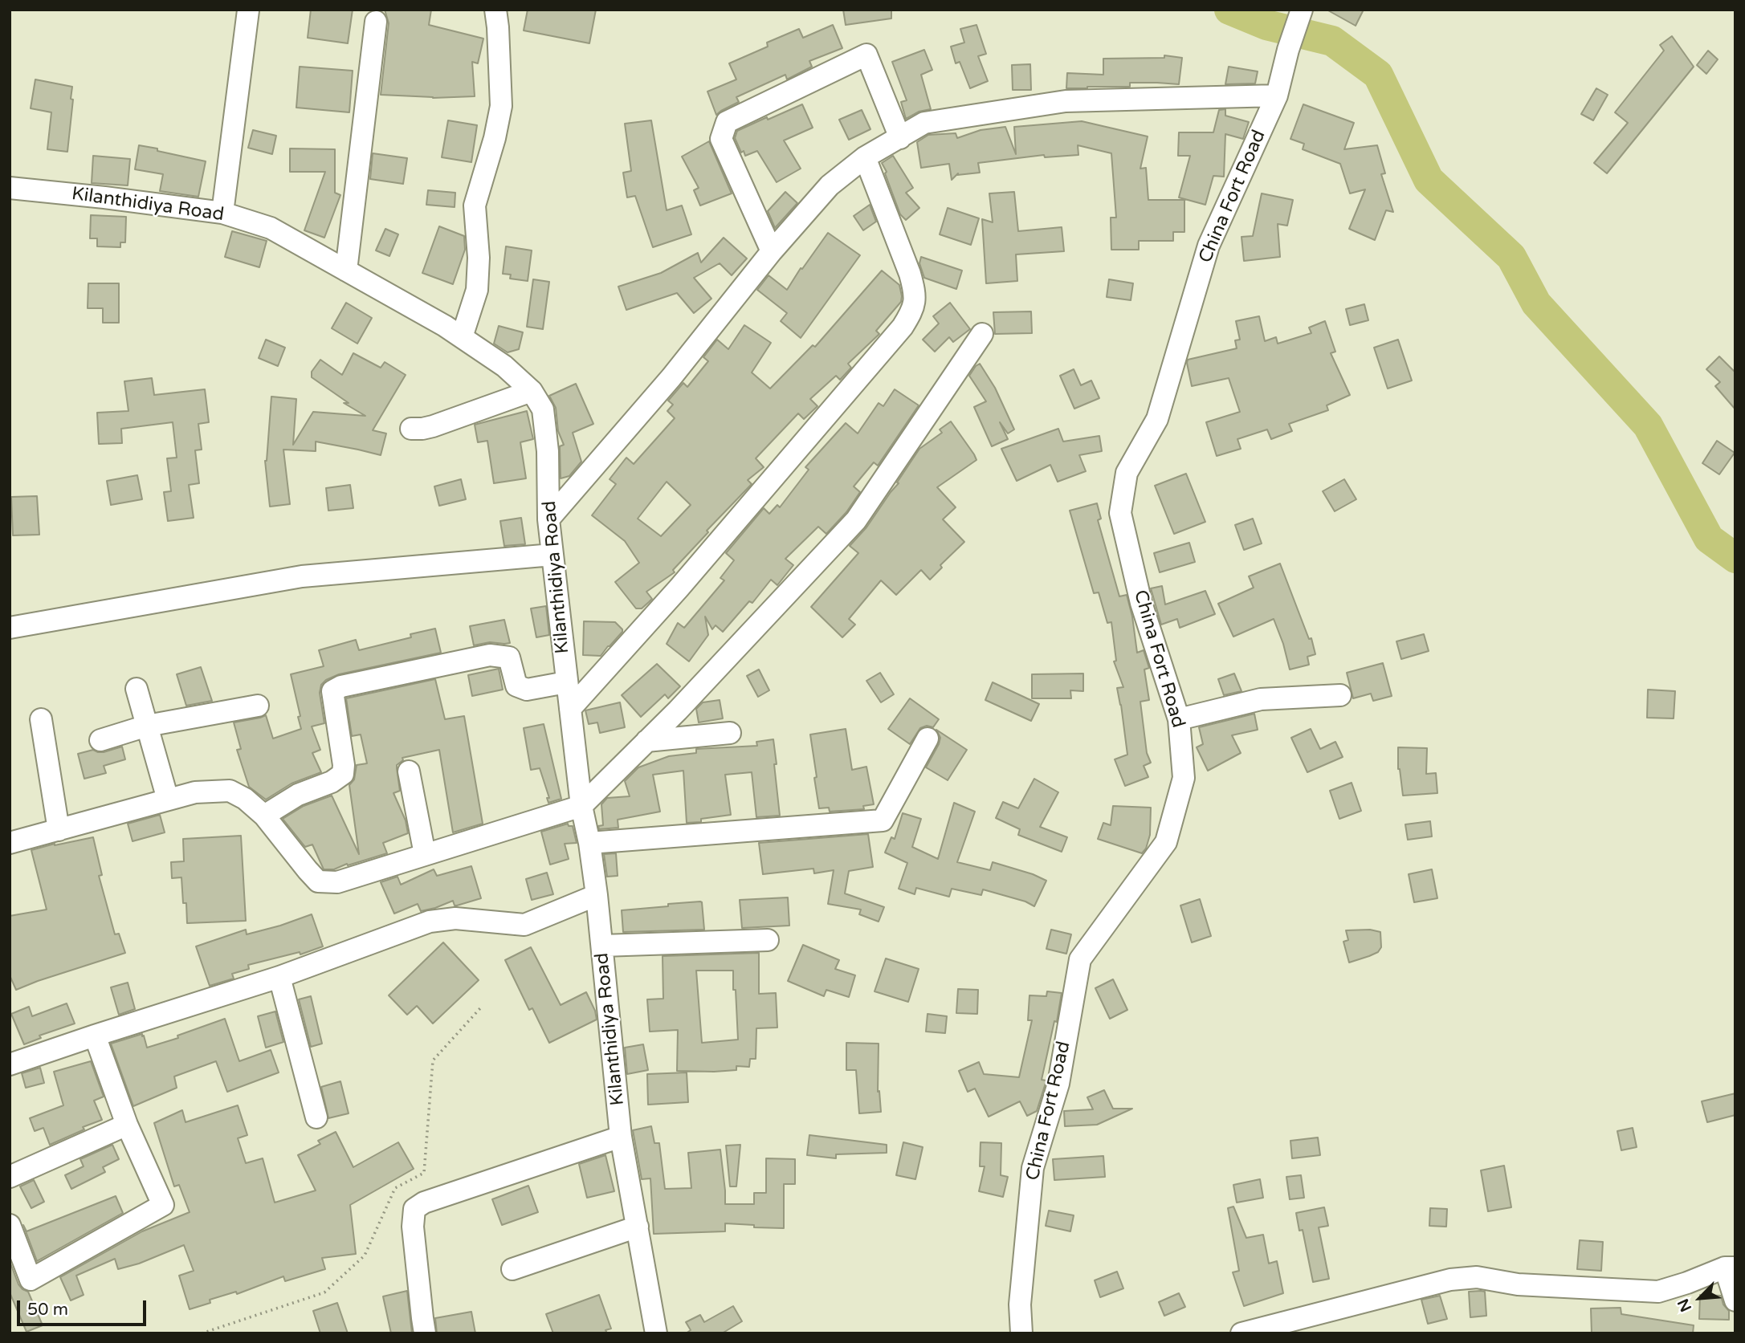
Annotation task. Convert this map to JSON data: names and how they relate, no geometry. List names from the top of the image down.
{
  "streets": {
    "street": ["China Fort Road", "Kilanthidiya Road"]
  },
  "scale_bar": "50 m",
  "north": "bottom left"
}
